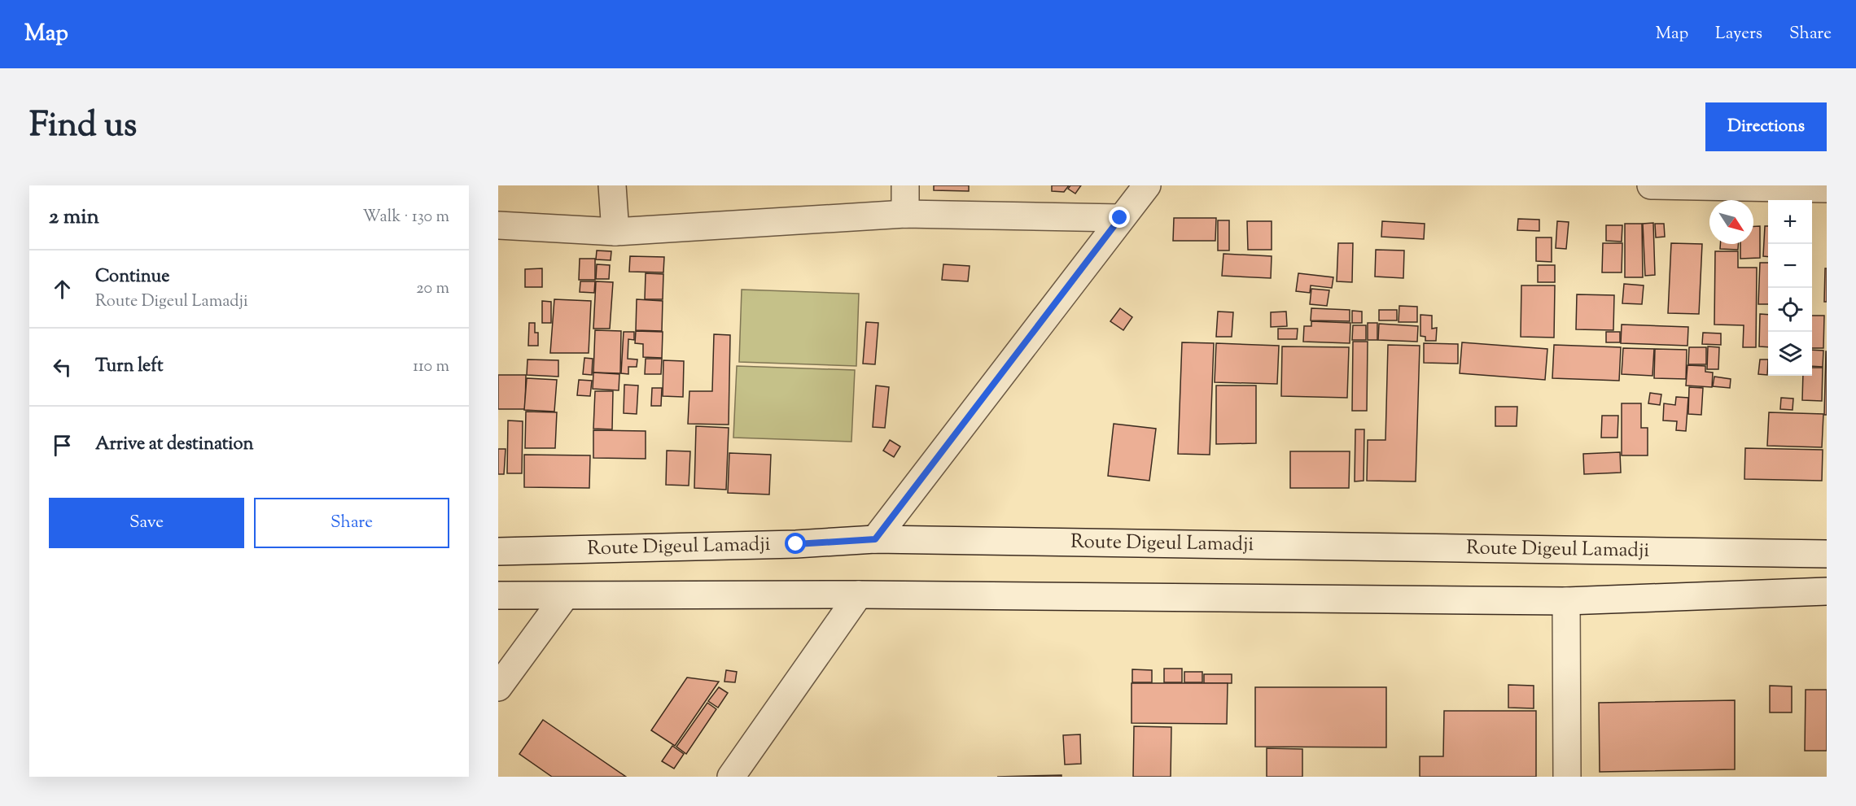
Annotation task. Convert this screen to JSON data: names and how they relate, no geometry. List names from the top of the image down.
{
  "streets": {
    "main road": ["Route Digeul Lamadji"]
  },
  "north": "bottom right",
  "page": {
    "header": "Map",
    "nav": ["Map", "Layers", "Share"],
    "title": "Find us",
    "buttons": [
      "Directions",
      ["Save", "Share"]
    ],
    "heading": ["2 min", "Walk · 130 m"],
    "map_buttons": ["+", "−"],
    "list": [
      ["Continue", "Route Digeul Lamadji", "20 m"],
      ["Turn left", "110 m"],
      "Arrive at destination"
    ]
  }
}
